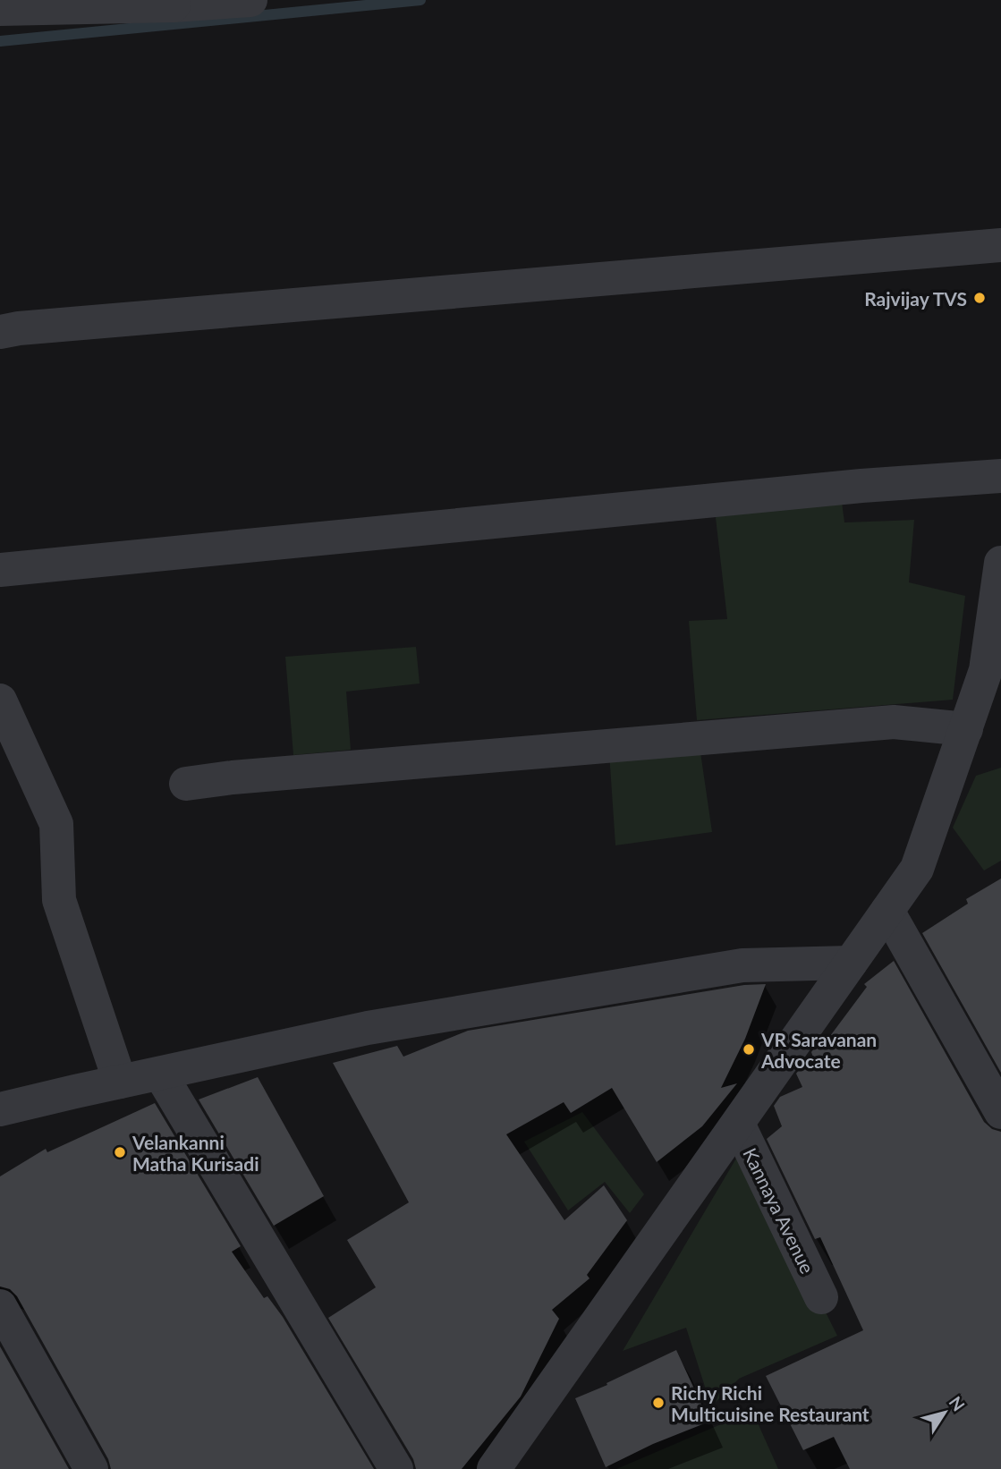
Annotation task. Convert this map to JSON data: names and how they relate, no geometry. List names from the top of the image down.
{
  "streets": {
    "street": ["Kannaya Avenue"]
  },
  "places": [
    "Rajvijay TVS",
    "VR Saravanan Advocate",
    "Velankanni Matha Kurisadi",
    "Richy Richi Multicuisine Restaurant"
  ],
  "north": "top right"
}
